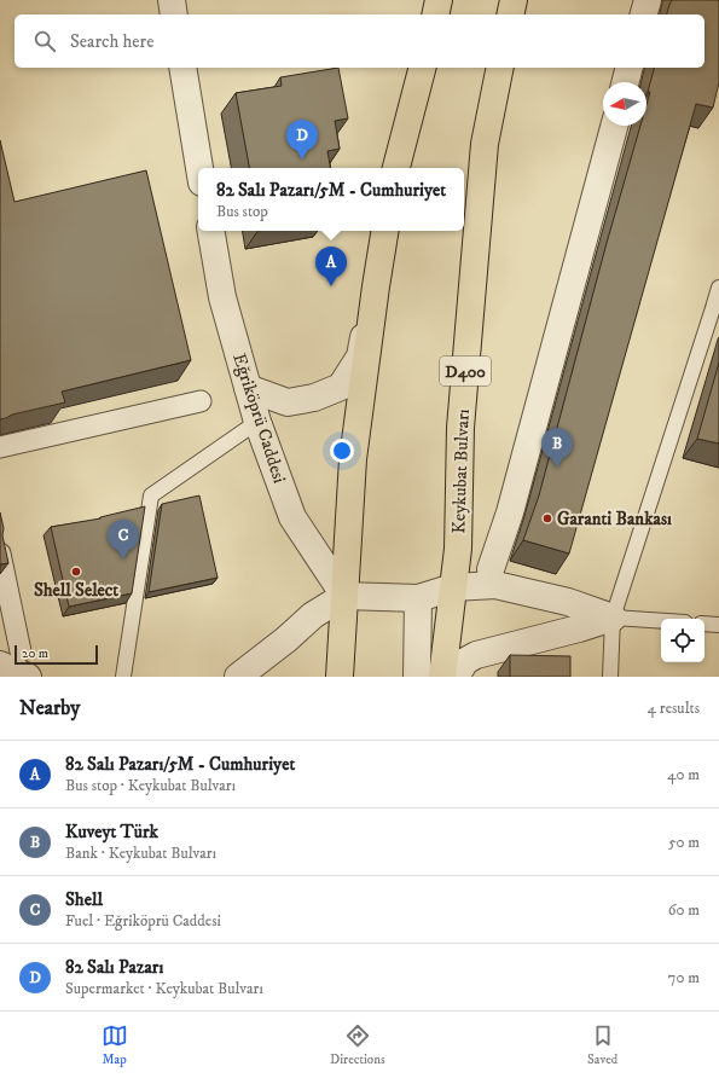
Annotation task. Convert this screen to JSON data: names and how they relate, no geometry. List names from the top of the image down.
{
  "streets": {
    "highway": ["D400", "Keykubat Bulvarı"],
    "street": ["Eğriköprü Caddesi"]
  },
  "places": ["Garanti Bankası", "Shell Select"],
  "scale_bar": "20 m",
  "north": "left",
  "page": {
    "search": "Search here",
    "pins": [
      "D",
      "A",
      "B",
      "C"
    ],
    "popup": ["82 Salı Pazarı/5M - Cumhuriyet", "Bus stop"],
    "scale": "20 m",
    "heading": ["Nearby", "4 results"],
    "list": [
      {
        "mark": "A",
        "name": "82 Salı Pazarı/5M - Cumhuriyet",
        "note": "Bus stop · Keykubat Bulvarı",
        "value": "40 m"
      },
      {
        "mark": "B",
        "name": "Kuveyt Türk",
        "note": "Bank · Keykubat Bulvarı",
        "value": "50 m"
      },
      {
        "mark": "C",
        "name": "Shell",
        "note": "Fuel · Eğriköprü Caddesi",
        "value": "60 m"
      },
      {
        "mark": "D",
        "name": "82 Salı Pazarı",
        "note": "Supermarket · Keykubat Bulvarı",
        "value": "70 m"
      }
    ],
    "nav": ["Map", "Directions", "Saved"]
  }
}
